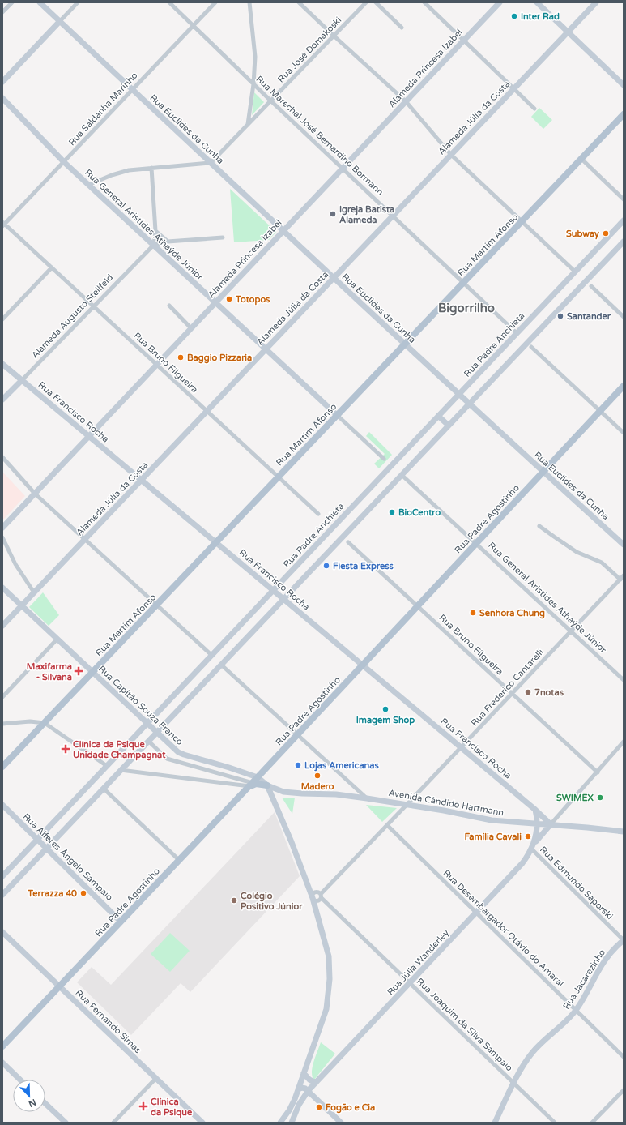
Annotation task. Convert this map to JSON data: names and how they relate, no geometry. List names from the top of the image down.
{
  "streets": {
    "main road": ["Rua Martim Afonso", "Rua Padre Agostinho"],
    "street": [
      "Rua José Domakoski",
      "Alameda Princesa Izabel",
      "Rua Saldanha Marinho",
      "Alameda Júlia da Costa",
      "Rua Euclides da Cunha",
      "Rua Marechal José Bernardino Bormann",
      "Rua General Aristides Athaýde Júnior",
      "Alameda Augusto Stellfeld",
      "Rua Padre Anchieta",
      "Rua Bruno Filgueira",
      "Rua Francisco Rocha",
      "Rua Frederico Cantarelli",
      "Rua Capitão Souza Franco",
      "Avenida Cândido Hartmann",
      "Rua Alferes Ângelo Sampaio",
      "Rua Edmundo Saporski",
      "Rua Desembargador Otávio do Amaral",
      "Rua Júlia Wanderley",
      "Rua Jacarezinho",
      "Rua Fernando Simas",
      "Rua Joaquim da Silva Sampaio"
    ]
  },
  "crossings": [
    ["Rua José Domakoski", "Rua Euclides da Cunha"],
    ["Rua José Domakoski", "Rua Marechal José Bernardino Bormann"],
    ["Alameda Princesa Izabel", "Rua Euclides da Cunha"],
    ["Alameda Princesa Izabel", "Rua Marechal José Bernardino Bormann"],
    ["Alameda Princesa Izabel", "Rua General Aristides Athaýde Júnior"],
    ["Alameda Princesa Izabel", "Rua Bruno Filgueira"],
    ["Alameda Princesa Izabel", "Rua Francisco Rocha"],
    ["Rua Saldanha Marinho", "Rua Euclides da Cunha"],
    ["Rua Saldanha Marinho", "Rua Marechal José Bernardino Bormann"],
    ["Rua Saldanha Marinho", "Rua General Aristides Athaýde Júnior"],
    ["Rua Saldanha Marinho", "Rua Bruno Filgueira"],
    ["Alameda Júlia da Costa", "Rua Euclides da Cunha"],
    ["Alameda Júlia da Costa", "Rua Marechal José Bernardino Bormann"],
    ["Alameda Júlia da Costa", "Rua General Aristides Athaýde Júnior"],
    ["Alameda Júlia da Costa", "Rua Bruno Filgueira"],
    ["Alameda Júlia da Costa", "Rua Francisco Rocha"],
    ["Alameda Júlia da Costa", "Rua Capitão Souza Franco"],
    ["Rua Euclides da Cunha", "Rua Martim Afonso"],
    ["Rua Euclides da Cunha", "Rua Padre Agostinho"],
    ["Rua Marechal José Bernardino Bormann", "Rua Martim Afonso"],
    ["Rua Marechal José Bernardino Bormann", "Rua Padre Anchieta"],
    ["Rua General Aristides Athaýde Júnior", "Rua Martim Afonso"],
    ["Rua General Aristides Athaýde Júnior", "Alameda Augusto Stellfeld"],
    ["Rua General Aristides Athaýde Júnior", "Rua Padre Agostinho"],
    ["Rua General Aristides Athaýde Júnior", "Rua Frederico Cantarelli"],
    ["Rua Martim Afonso", "Rua Bruno Filgueira"],
    ["Rua Martim Afonso", "Rua Francisco Rocha"],
    ["Rua Martim Afonso", "Rua Capitão Souza Franco"],
    ["Alameda Augusto Stellfeld", "Rua Bruno Filgueira"],
    ["Alameda Augusto Stellfeld", "Rua Francisco Rocha"],
    ["Rua Padre Anchieta", "Rua Francisco Rocha"],
    ["Rua Padre Anchieta", "Rua Capitão Souza Franco"],
    ["Rua Padre Anchieta", "Rua Alferes Ângelo Sampaio"],
    ["Rua Bruno Filgueira", "Rua Padre Agostinho"],
    ["Rua Bruno Filgueira", "Rua Frederico Cantarelli"],
    ["Rua Bruno Filgueira", "Rua Júlia Wanderley"],
    ["Rua Francisco Rocha", "Rua Padre Agostinho"],
    ["Rua Francisco Rocha", "Rua Frederico Cantarelli"],
    ["Rua Francisco Rocha", "Avenida Cândido Hartmann"],
    ["Rua Francisco Rocha", "Rua Júlia Wanderley"],
    ["Rua Padre Agostinho", "Rua Capitão Souza Franco"],
    ["Rua Padre Agostinho", "Rua Alferes Ângelo Sampaio"],
    ["Rua Padre Agostinho", "Rua Fernando Simas"],
    ["Rua Frederico Cantarelli", "Avenida Cândido Hartmann"],
    ["Rua Frederico Cantarelli", "Rua Desembargador Otávio do Amaral"],
    ["Rua Frederico Cantarelli", "Rua Joaquim da Silva Sampaio"],
    ["Avenida Cândido Hartmann", "Rua Júlia Wanderley"],
    ["Rua Edmundo Saporski", "Rua Júlia Wanderley"],
    ["Rua Edmundo Saporski", "Rua Jacarezinho"],
    ["Rua Desembargador Otávio do Amaral", "Rua Júlia Wanderley"],
    ["Rua Desembargador Otávio do Amaral", "Rua Jacarezinho"],
    ["Rua Júlia Wanderley", "Rua Joaquim da Silva Sampaio"],
    ["Rua Jacarezinho", "Rua Joaquim da Silva Sampaio"]
  ],
  "districts": ["Bigorrilho"],
  "places": {
    "other": [
      "Inter Rad",
      "Igreja Batista Alameda",
      "Subway",
      "Totopos",
      "Santander",
      "Baggio Pizzaria",
      "BioCentro",
      "Fiesta Express",
      "Senhora Chung",
      "7notas",
      "Imagem Shop",
      "Lojas Americanas",
      "Madero",
      "SWIMEX",
      "Família Cavali",
      "Terrazza 40",
      "Colégio Positivo Júnior",
      "Fogão e Cia"
    ],
    "health": ["Maxifarma - Silvana", "Clínica da Psique Unidade Champagnat", "Clínica da Psique"]
  },
  "north": "bottom right"
}
